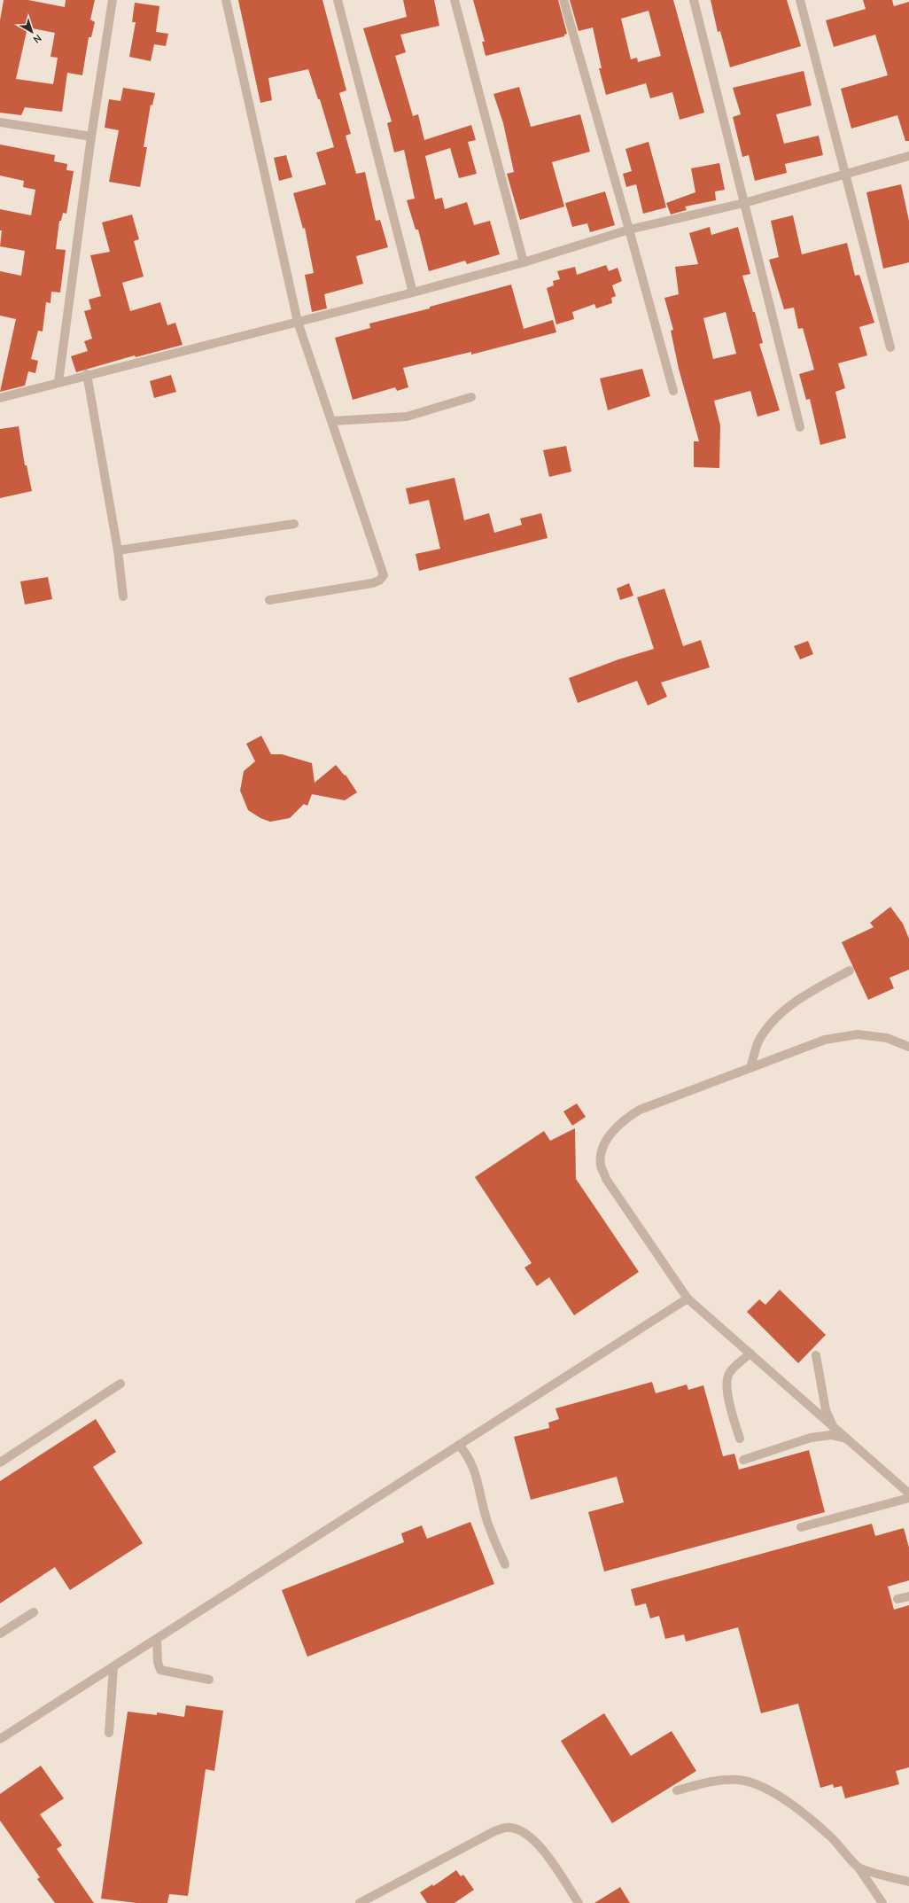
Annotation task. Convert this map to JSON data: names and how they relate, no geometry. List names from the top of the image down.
{
  "north": "bottom right"
}
